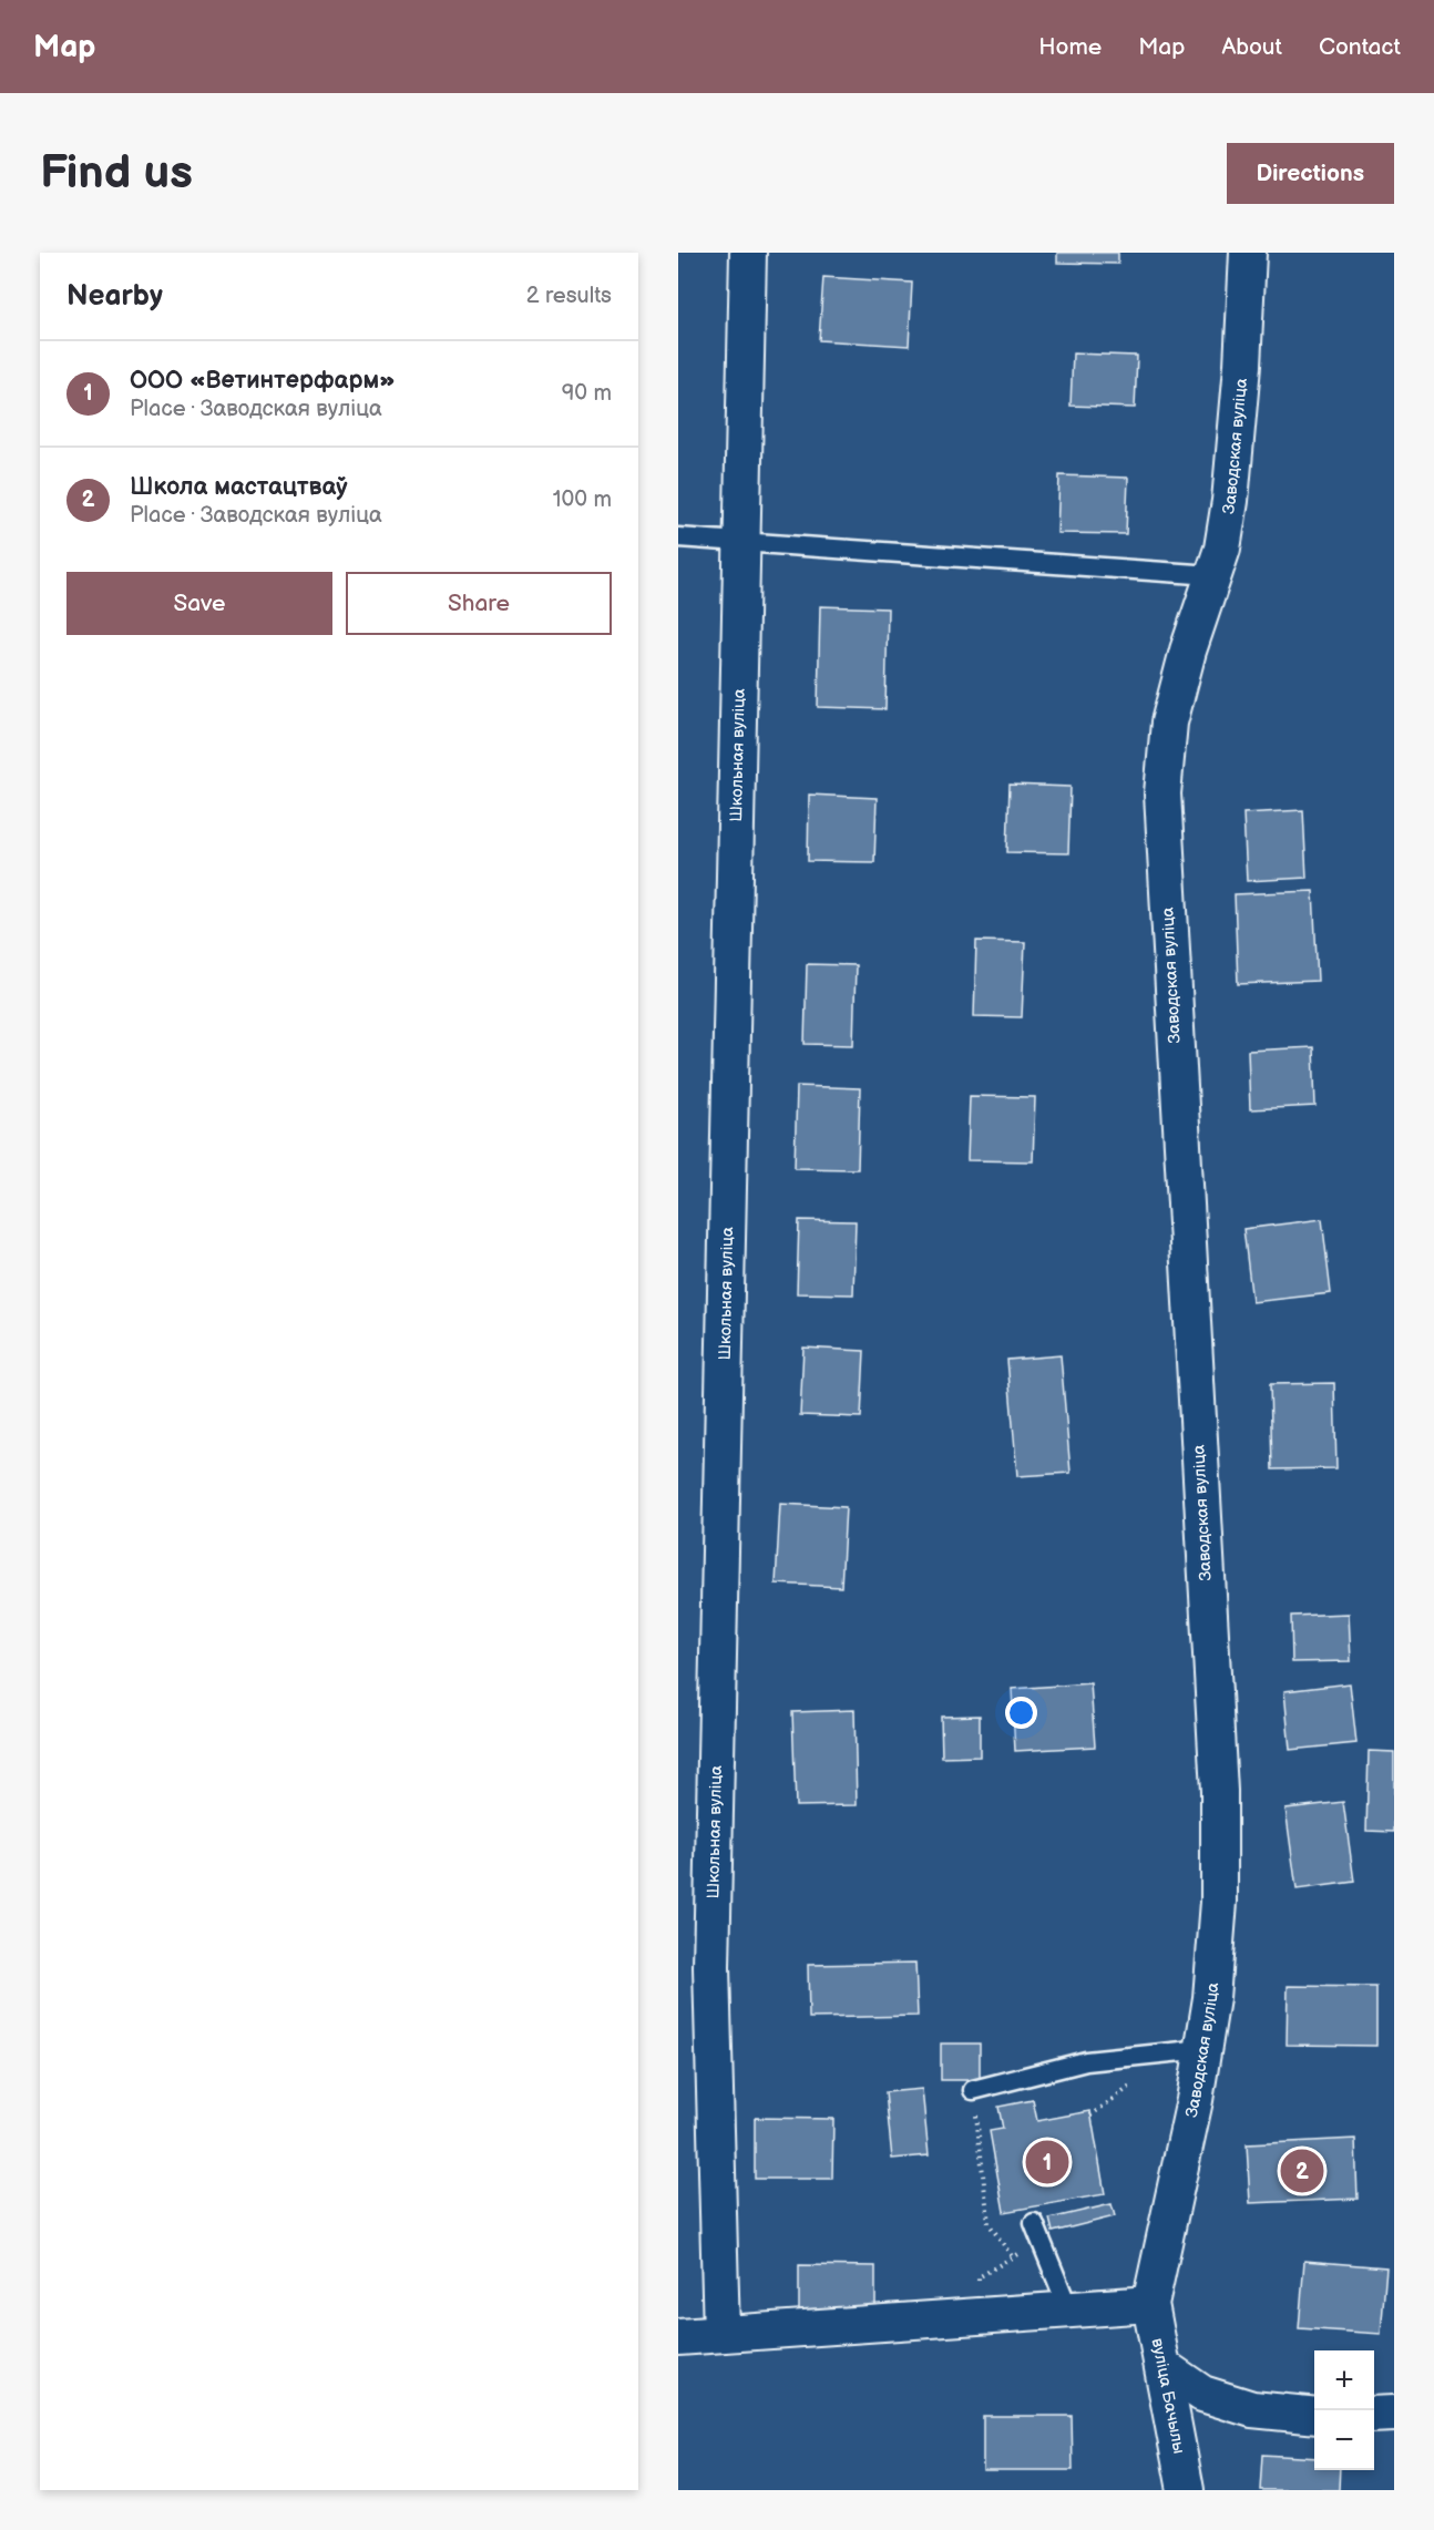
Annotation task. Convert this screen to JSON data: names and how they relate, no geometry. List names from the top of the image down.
{
  "streets": {
    "street": ["Заводская вуліца", "Школьная вуліца", "вуліца Бачылы"]
  },
  "crossings": [
    ["Заводская вуліца", "вуліца Бачылы"]
  ],
  "page": {
    "header": "Map",
    "nav": [
      "Home",
      "Map",
      "About",
      "Contact"
    ],
    "buttons": [
      "Directions",
      ["Save", "Share"]
    ],
    "title": "Find us",
    "heading": ["Nearby", "2 results"],
    "list": [
      {
        "mark": "1",
        "name": "ООО «Ветинтерфарм»",
        "note": "Place · Заводская вуліца",
        "value": "90 m"
      },
      {
        "mark": "2",
        "name": "Школа мастацтваў",
        "note": "Place · Заводская вуліца",
        "value": "100 m"
      }
    ],
    "pins": ["1", "2"],
    "map_buttons": ["+", "−"]
  }
}
